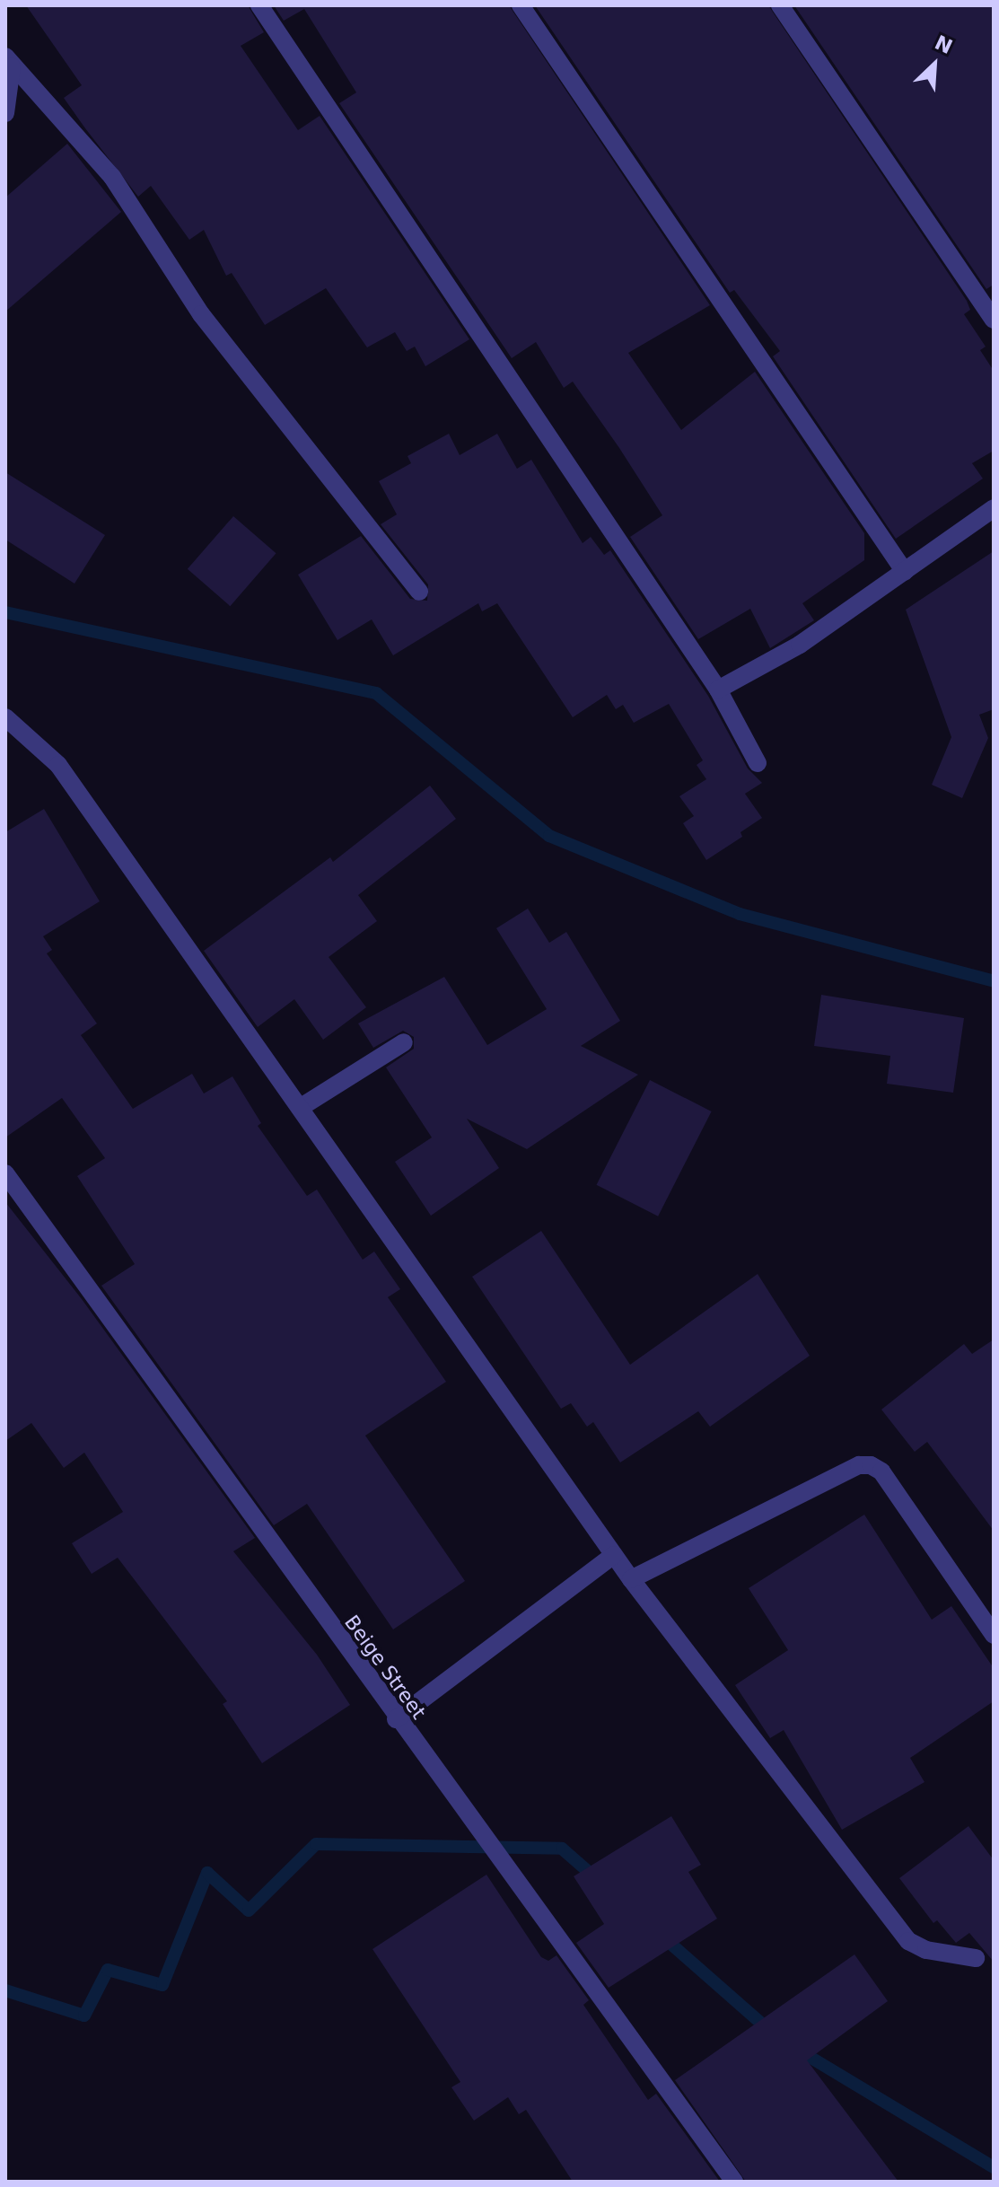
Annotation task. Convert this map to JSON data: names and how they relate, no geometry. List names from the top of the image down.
{
  "streets": {
    "street": ["Beige Street"]
  },
  "north": "top right"
}
